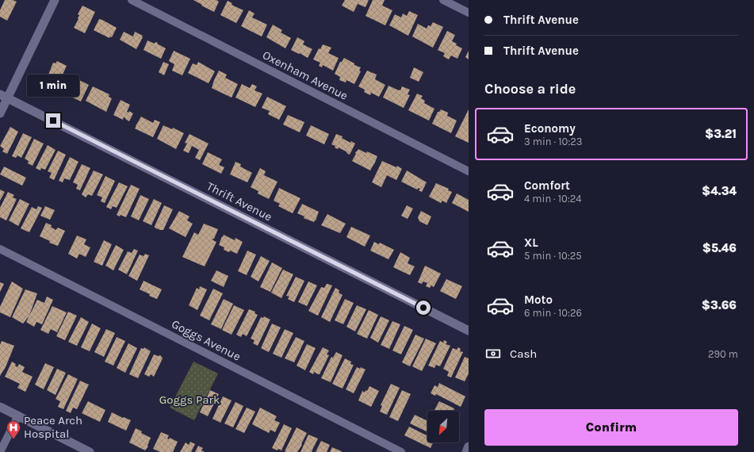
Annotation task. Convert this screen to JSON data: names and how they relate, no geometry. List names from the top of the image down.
{
  "streets": {
    "street": ["Oxenham Avenue", "Thrift Avenue", "Goggs Avenue"]
  },
  "parks": ["Goggs Park"],
  "places": {
    "hospital": ["Peace Arch Hospital"]
  },
  "north": "bottom left",
  "page": {
    "banner": ["Thrift Avenue", "Thrift Avenue"],
    "heading": "Choose a ride",
    "bubble": "1 min",
    "list": [
      {
        "name": "Economy",
        "note": "3 min · 10:23",
        "value": "$3.21"
      },
      {
        "name": "Comfort",
        "note": "4 min · 10:24",
        "value": "$4.34"
      },
      {
        "name": "XL",
        "note": "5 min · 10:25",
        "value": "$5.46"
      },
      {
        "name": "Moto",
        "note": "6 min · 10:26",
        "value": "$3.66"
      }
    ],
    "pay": ["Cash", "290 m"],
    "buttons": "Confirm"
  }
}
